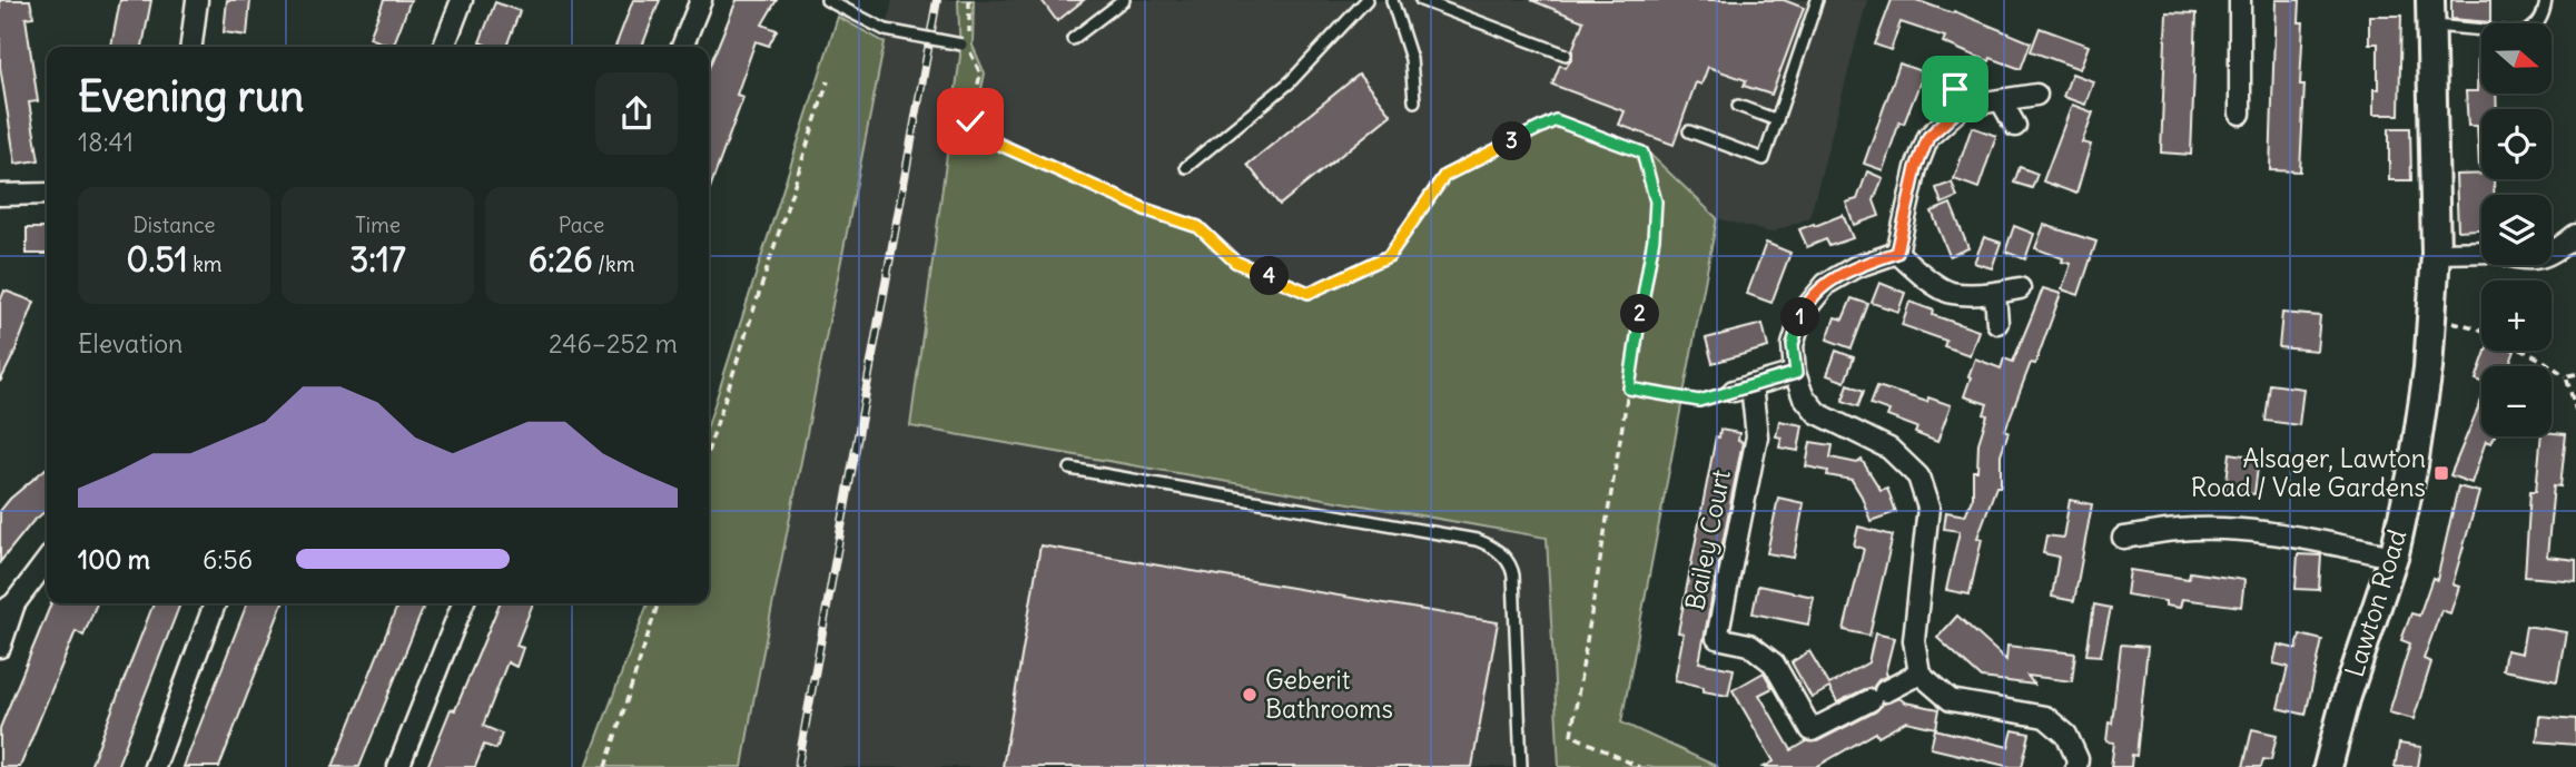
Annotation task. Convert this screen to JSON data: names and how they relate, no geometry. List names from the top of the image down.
{
  "streets": {
    "main road": ["Lawton Road"],
    "street": ["Bailey Court"]
  },
  "places": {
    "transit": ["Alsager, Lawton Road / Vale Gardens"],
    "other": ["Geberit Bathrooms"]
  },
  "north": "right",
  "page": {
    "map_buttons": ["+", "−"],
    "heading": ["Evening run", "18:41"],
    "pins": [
      "3",
      "4",
      "2",
      "1"
    ],
    "stats": [
      ["Distance", "0.51 km"],
      ["Time", "3:17"],
      ["Pace", "6:26 /km"]
    ],
    "chart": ["Elevation", "246–252 m"],
    "list": [
      {
        "name": "100 m",
        "note": "6:56"
      }
    ]
  }
}
